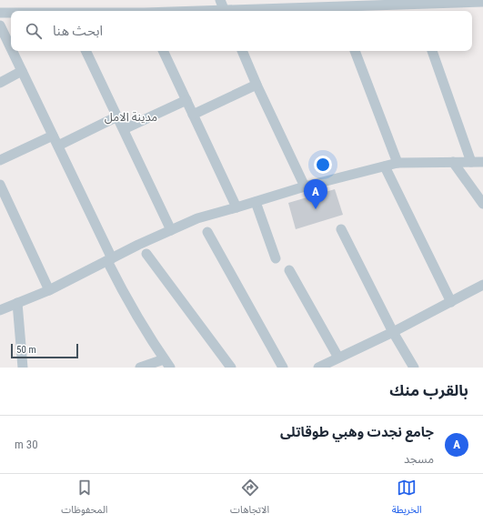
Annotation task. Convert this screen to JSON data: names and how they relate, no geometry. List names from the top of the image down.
{
  "districts": ["مدينة الامل"],
  "scale_bar": "50 m",
  "page": {
    "search": "ابحث هنا",
    "pins": "A",
    "scale": "50 m",
    "heading": "بالقرب منك",
    "list": [
      {
        "mark": "A",
        "name": "جامع نجدت وهبي طوقاتلى",
        "note": "مسجد",
        "value": "30 m"
      }
    ],
    "nav": ["الخريطة", "الاتجاهات", "المحفوظات"]
  }
}
